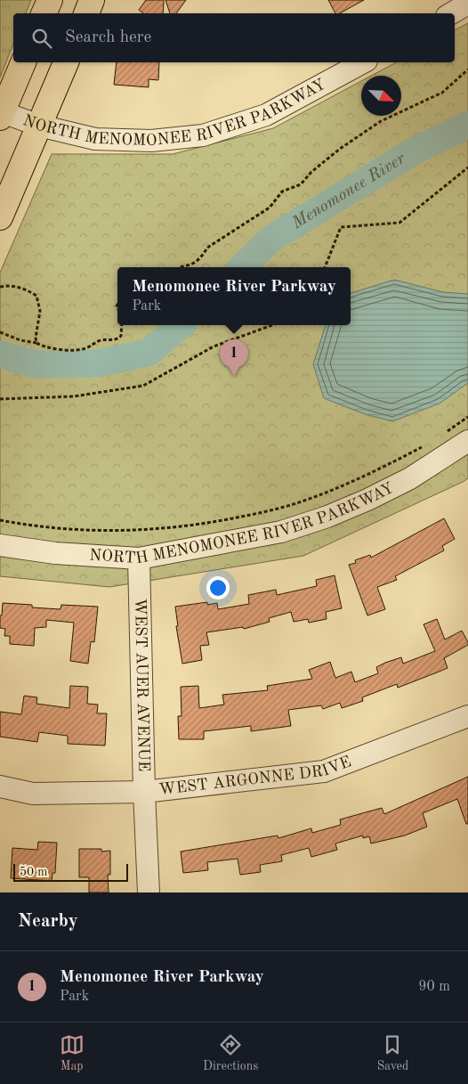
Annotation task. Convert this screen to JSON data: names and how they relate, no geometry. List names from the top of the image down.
{
  "streets": {
    "street": ["NORTH MENOMONEE RIVER PARKWAY", "WEST AUER AVENUE", "WEST ARGONNE DRIVE"]
  },
  "crossings": [
    ["NORTH MENOMONEE RIVER PARKWAY", "WEST AUER AVENUE"],
    ["WEST AUER AVENUE", "WEST ARGONNE DRIVE"]
  ],
  "water": ["Menomonee River"],
  "scale_bar": "50 m",
  "north": "bottom right",
  "page": {
    "search": "Search here",
    "popup": ["Menomonee River Parkway", "Park"],
    "pins": "1",
    "scale": "50 m",
    "heading": "Nearby",
    "list": [
      {
        "mark": "1",
        "name": "Menomonee River Parkway",
        "note": "Park",
        "value": "90 m"
      }
    ],
    "nav": ["Map", "Directions", "Saved"]
  }
}
